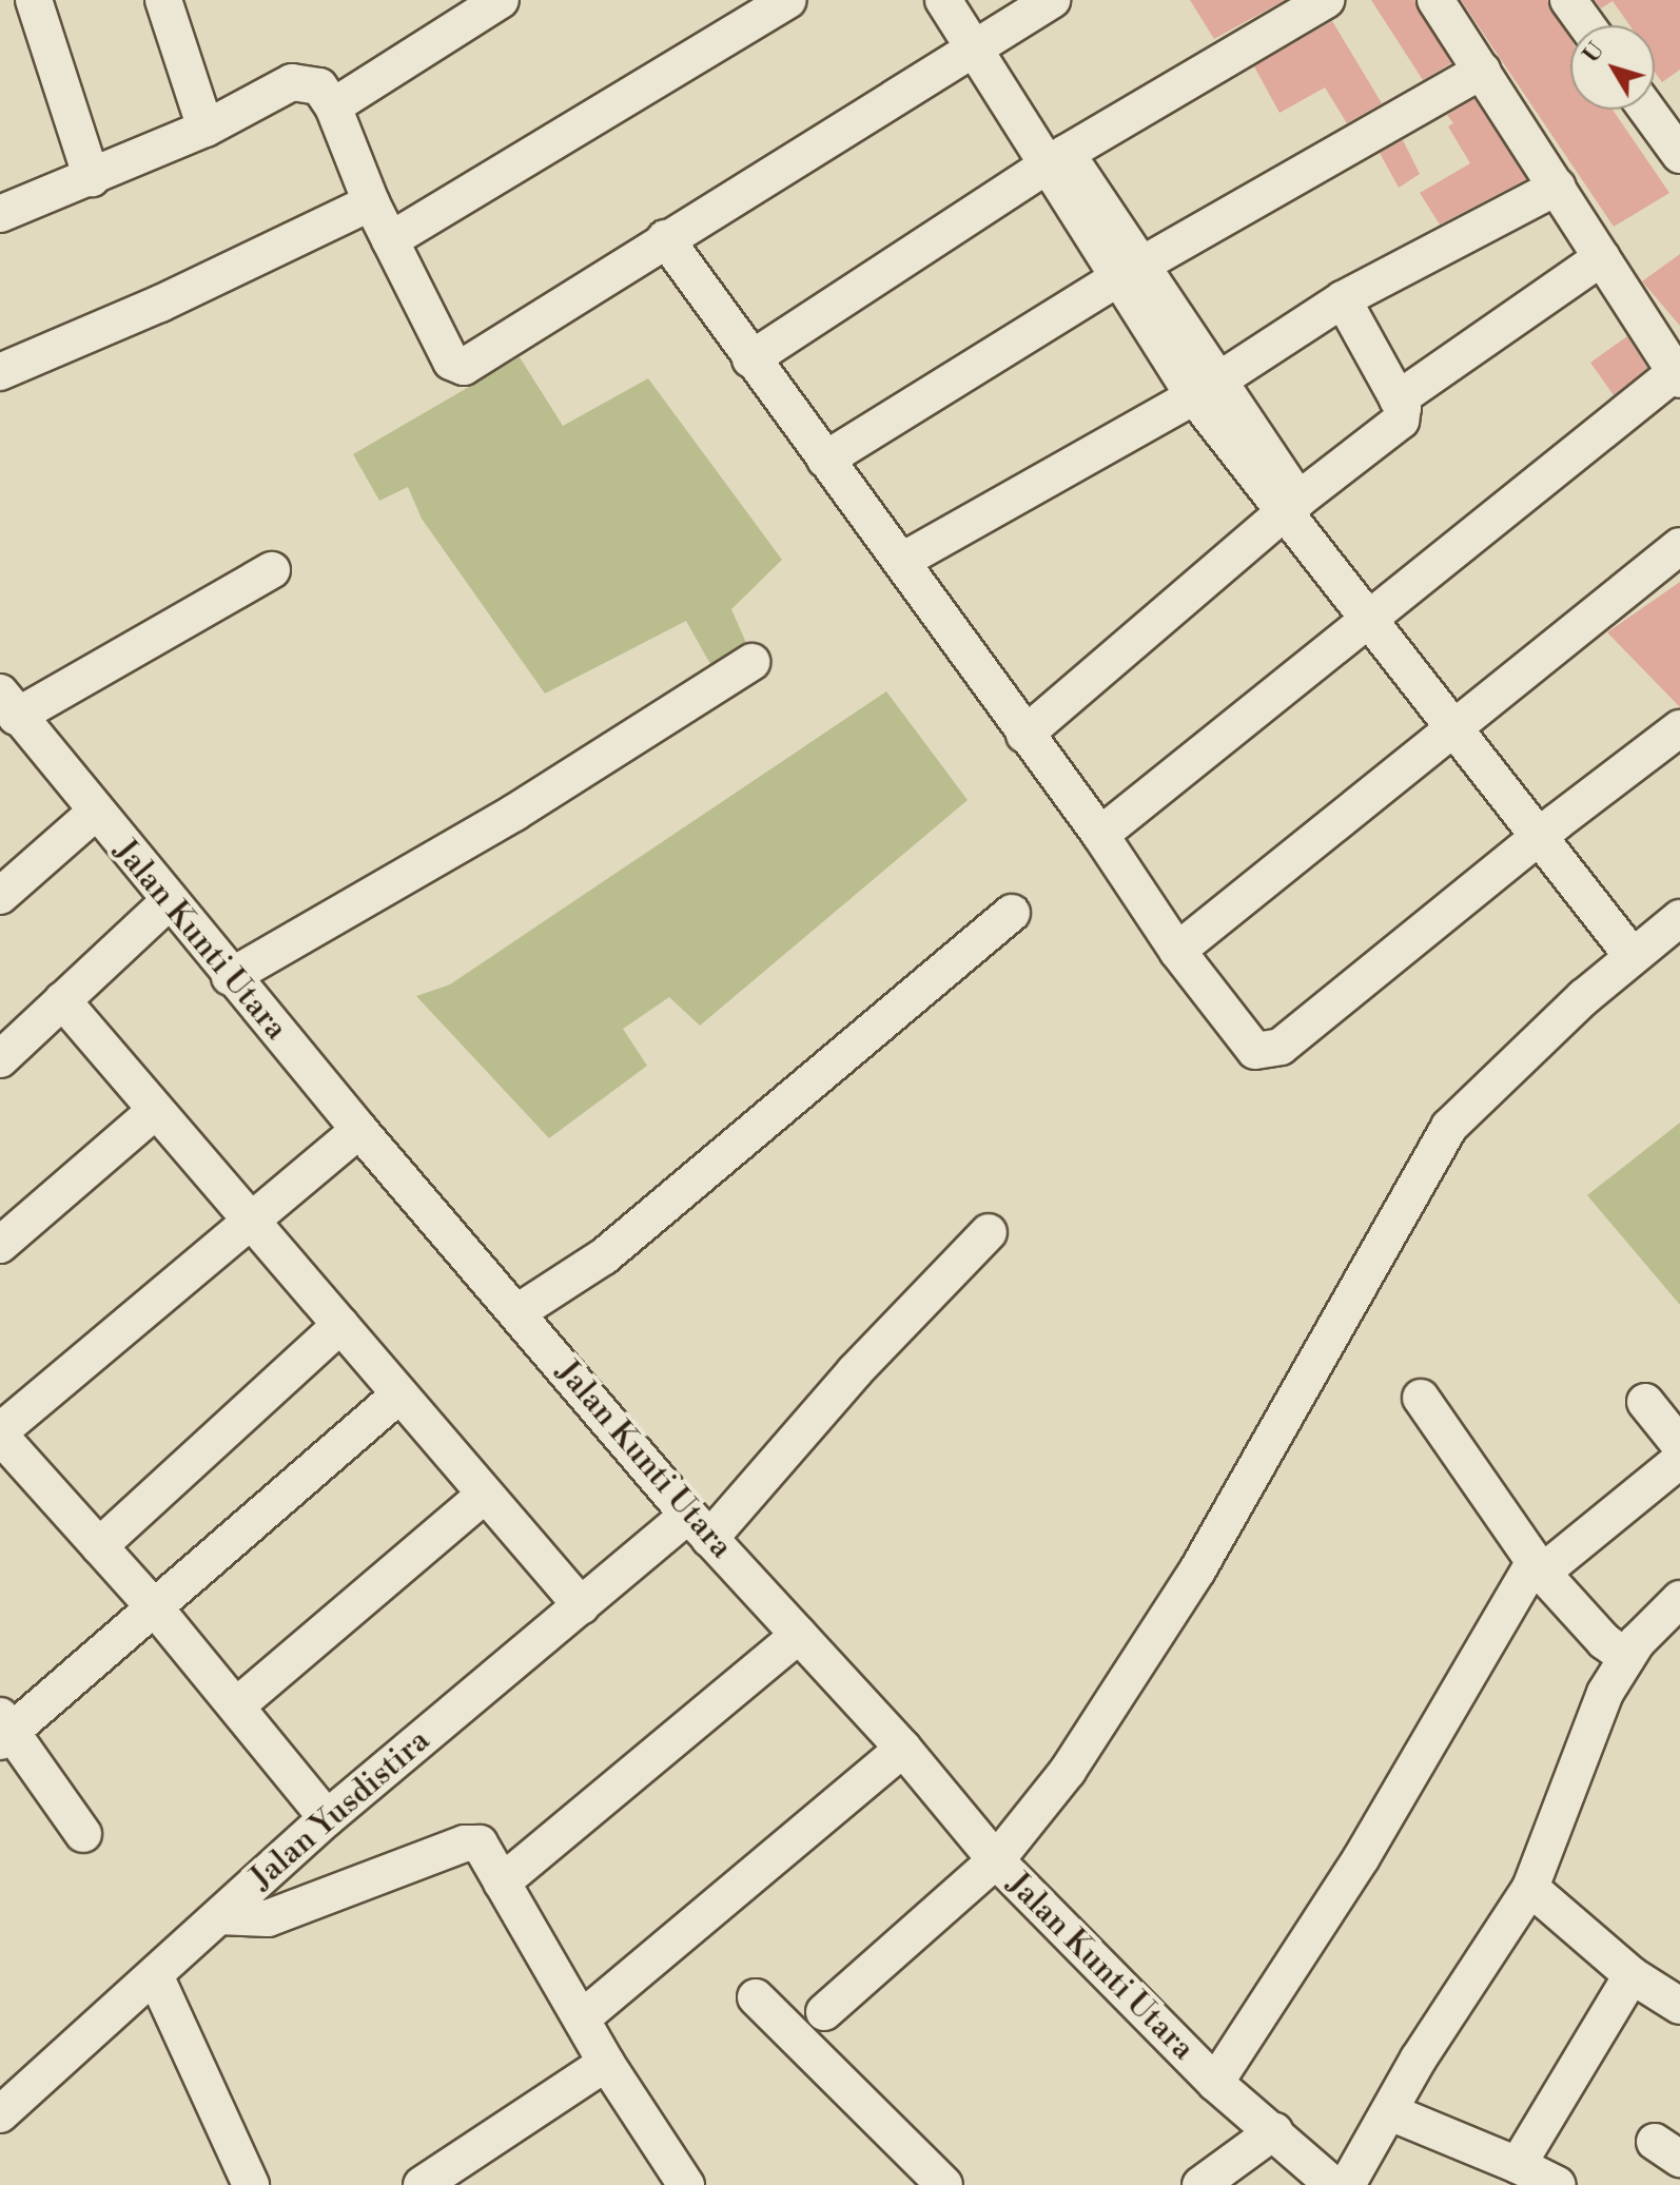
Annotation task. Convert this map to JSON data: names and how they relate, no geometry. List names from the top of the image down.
{
  "streets": {
    "street": ["Jalan Kunti Utara", "Jalan Yusdistira"]
  },
  "crossings": [
    ["Jalan Kunti Utara", "Jalan Yusdistira"]
  ],
  "north": "top left"
}
